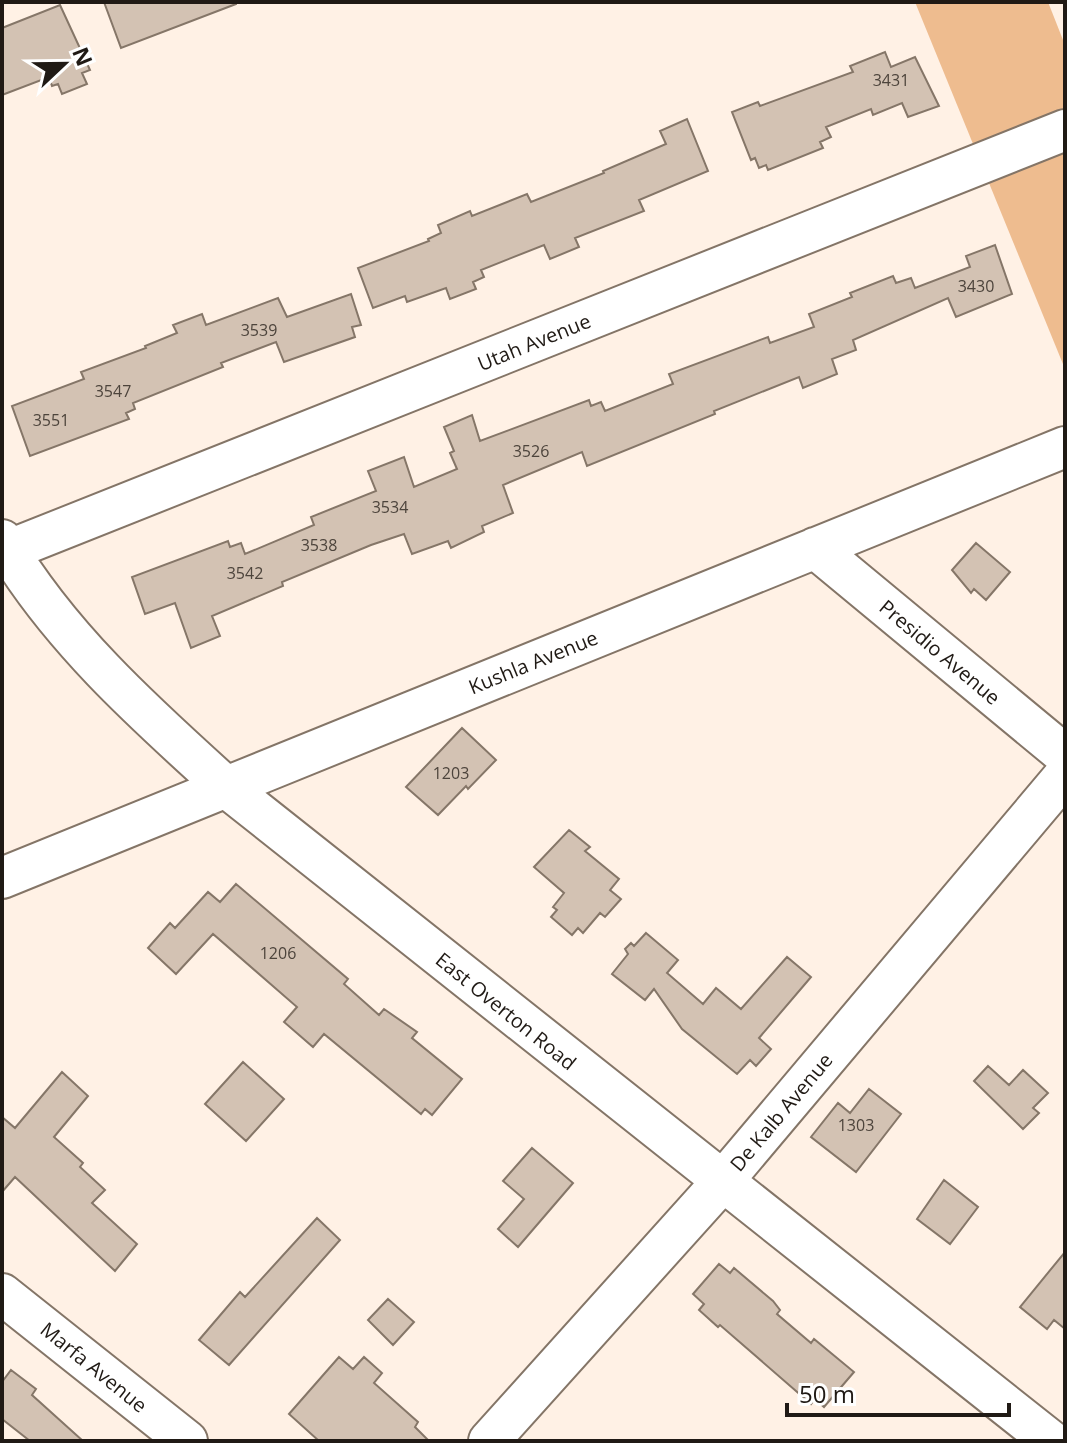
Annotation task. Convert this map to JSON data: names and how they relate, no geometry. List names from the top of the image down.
{
  "streets": {
    "street": [
      "Utah Avenue",
      "Presidio Avenue",
      "Kushla Avenue",
      "East Overton Road",
      "De Kalb Avenue",
      "Marfa Avenue"
    ]
  },
  "crossings": [
    ["Utah Avenue", "East Overton Road"],
    ["Presidio Avenue", "Kushla Avenue"],
    ["Kushla Avenue", "East Overton Road"],
    ["East Overton Road", "De Kalb Avenue"]
  ],
  "house_numbers": [
    "3431",
    "3430",
    "3539",
    "3547",
    "3551",
    "3526",
    "3534",
    "3538",
    "3542",
    "1203",
    "1206",
    "1303"
  ],
  "scale_bar": "50 m",
  "north": "right"
}
